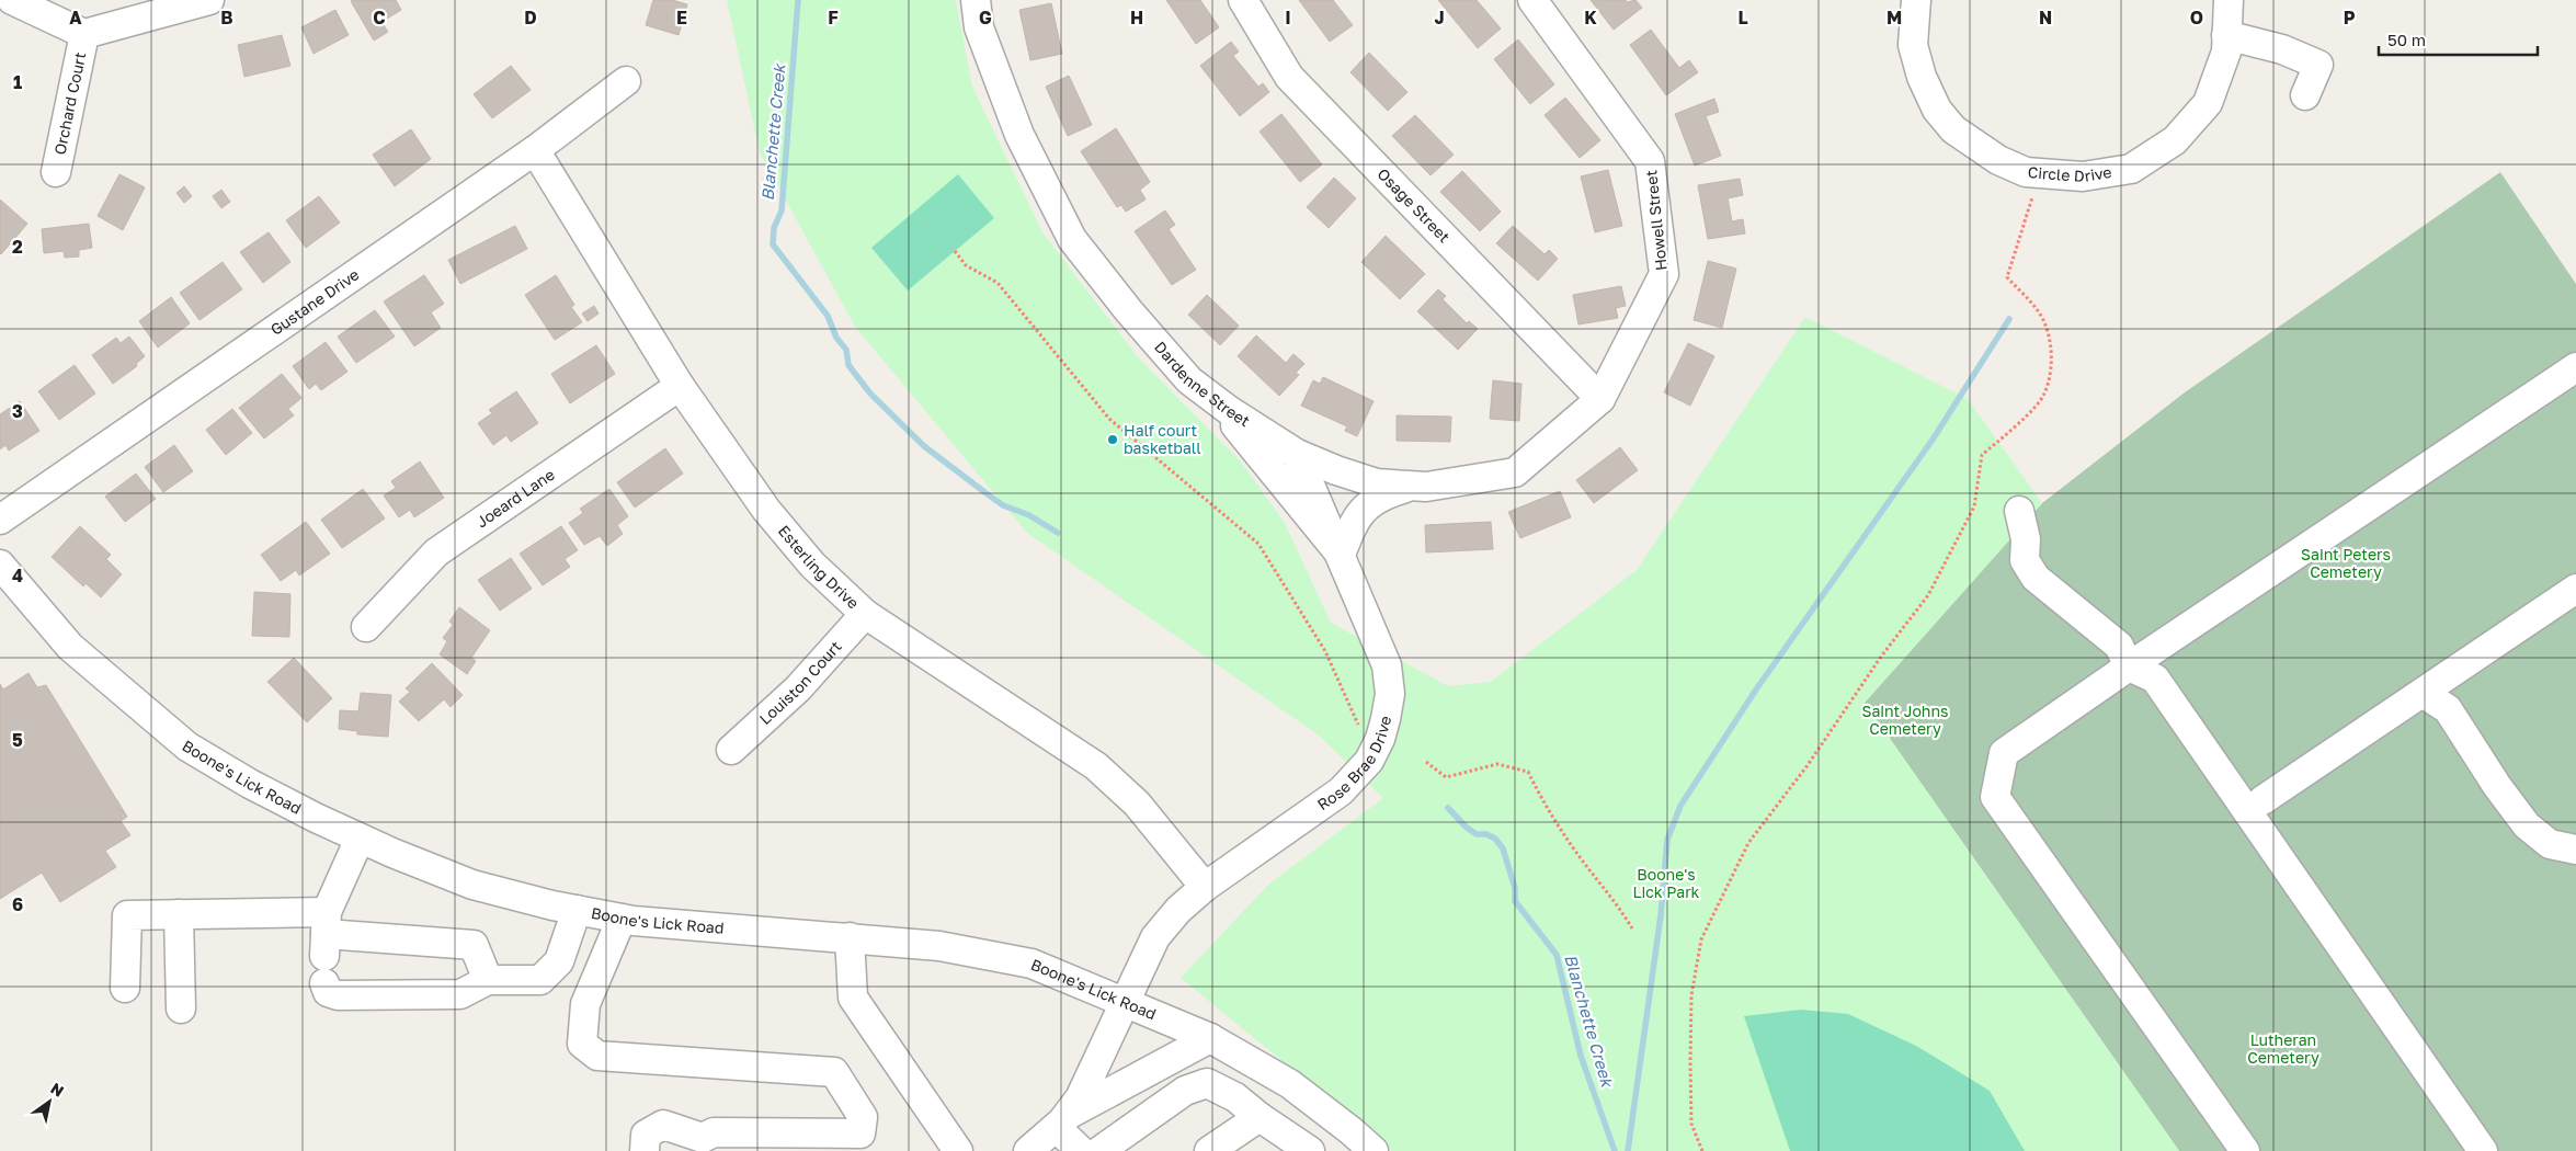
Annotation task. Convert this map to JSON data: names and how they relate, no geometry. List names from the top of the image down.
{
  "streets": {
    "street": [
      "Orchard Court",
      "Circle Drive",
      "Osage Street",
      "Howell Street",
      "Gustane Drive",
      "Dardenne Street",
      "Joeard Lane",
      "Esterling Drive",
      "Louiston Court",
      "Rose Brae Drive",
      "Boone's Lick Road"
    ]
  },
  "crossings": [
    ["Osage Street", "Howell Street"],
    ["Osage Street", "Dardenne Street"],
    ["Howell Street", "Dardenne Street"],
    ["Gustane Drive", "Esterling Drive"],
    ["Dardenne Street", "Rose Brae Drive"],
    ["Joeard Lane", "Esterling Drive"],
    ["Esterling Drive", "Louiston Court"],
    ["Esterling Drive", "Rose Brae Drive"],
    ["Rose Brae Drive", "Boone's Lick Road"]
  ],
  "water": ["Blanchette Creek"],
  "parks": [
    "Saint Peters Cemetery",
    "Saint Johns Cemetery",
    "Boone's Lick Park",
    "Lutheran Cemetery"
  ],
  "places": ["Half court basketball"],
  "scale_bar": "50 m",
  "north": "top right",
  "grid": {
    "columns": [
      "A",
      "B",
      "C",
      "D",
      "E",
      "F",
      "G",
      "H",
      "I",
      "J",
      "K",
      "L",
      "M",
      "N",
      "O",
      "P"
    ],
    "rows": [
      "1",
      "2",
      "3",
      "4",
      "5",
      "6"
    ]
  }
}
